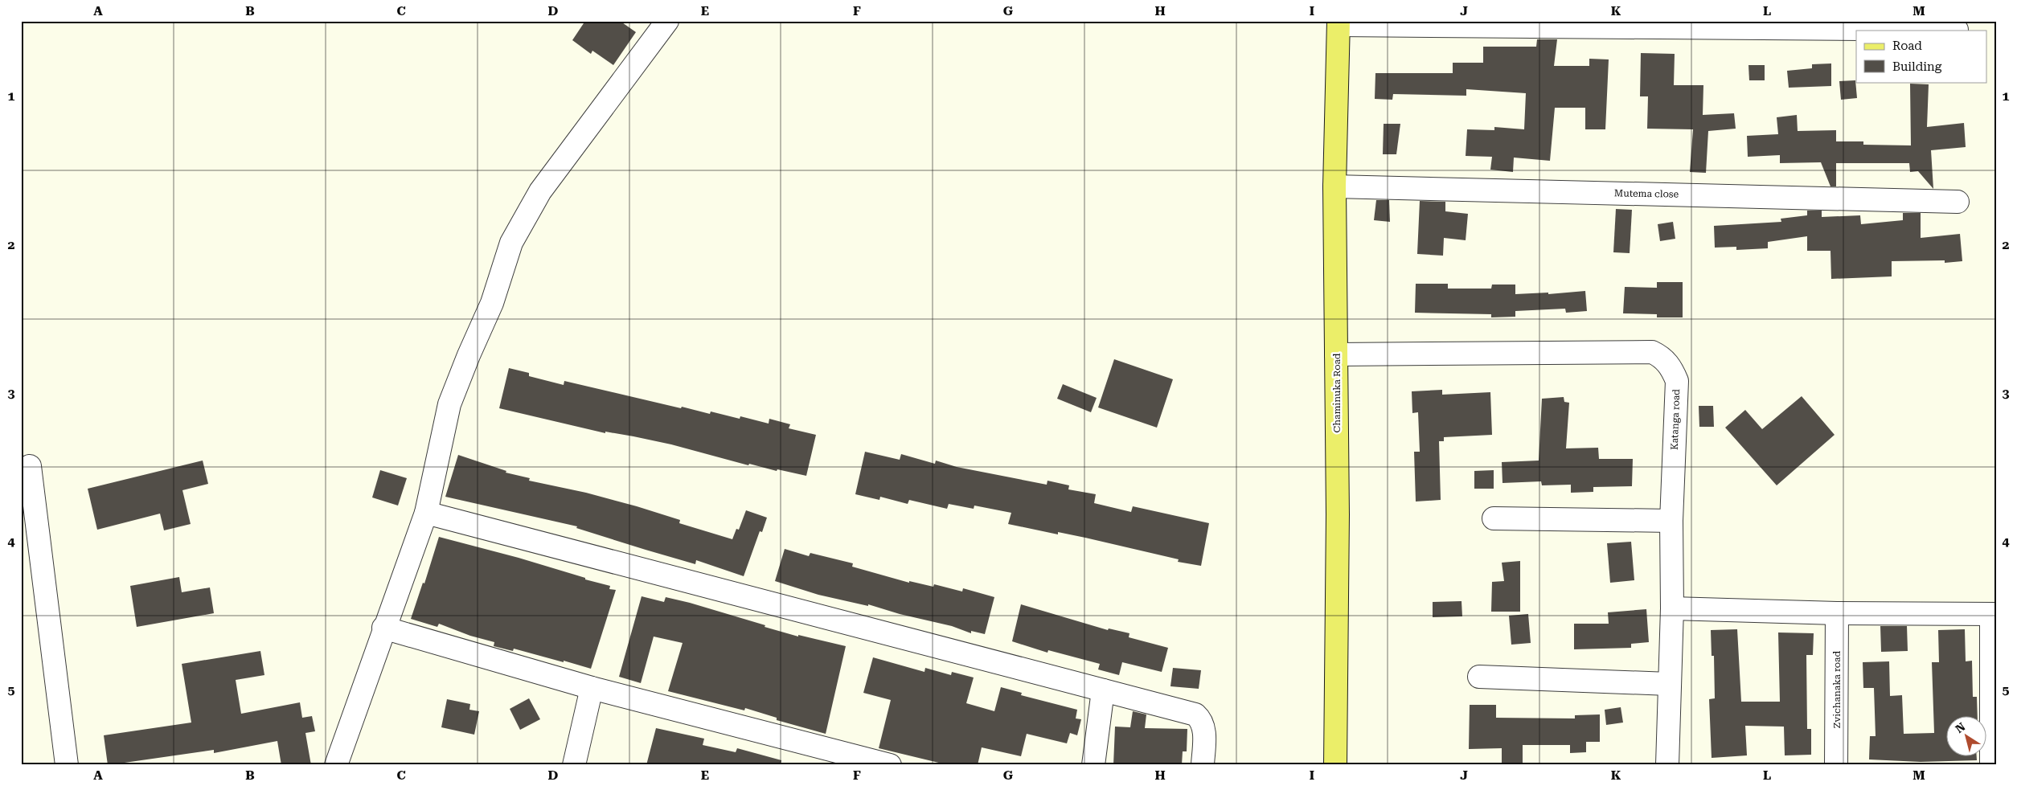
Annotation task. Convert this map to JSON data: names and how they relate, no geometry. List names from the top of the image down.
{
  "streets": {
    "main road": ["Chaminuka Road"],
    "street": ["Mutema close", "Katanga road", "Zvichanaka road"]
  },
  "crossings": [
    ["Mutema close", "Chaminuka Road"],
    ["Chaminuka Road", "Katanga road"]
  ],
  "legend": ["Road", "Building"],
  "north": "top left",
  "grid": {
    "columns": [
      "A",
      "B",
      "C",
      "D",
      "E",
      "F",
      "G",
      "H",
      "I",
      "J",
      "K",
      "L",
      "M"
    ],
    "rows": [
      "1",
      "2",
      "3",
      "4",
      "5"
    ]
  }
}
